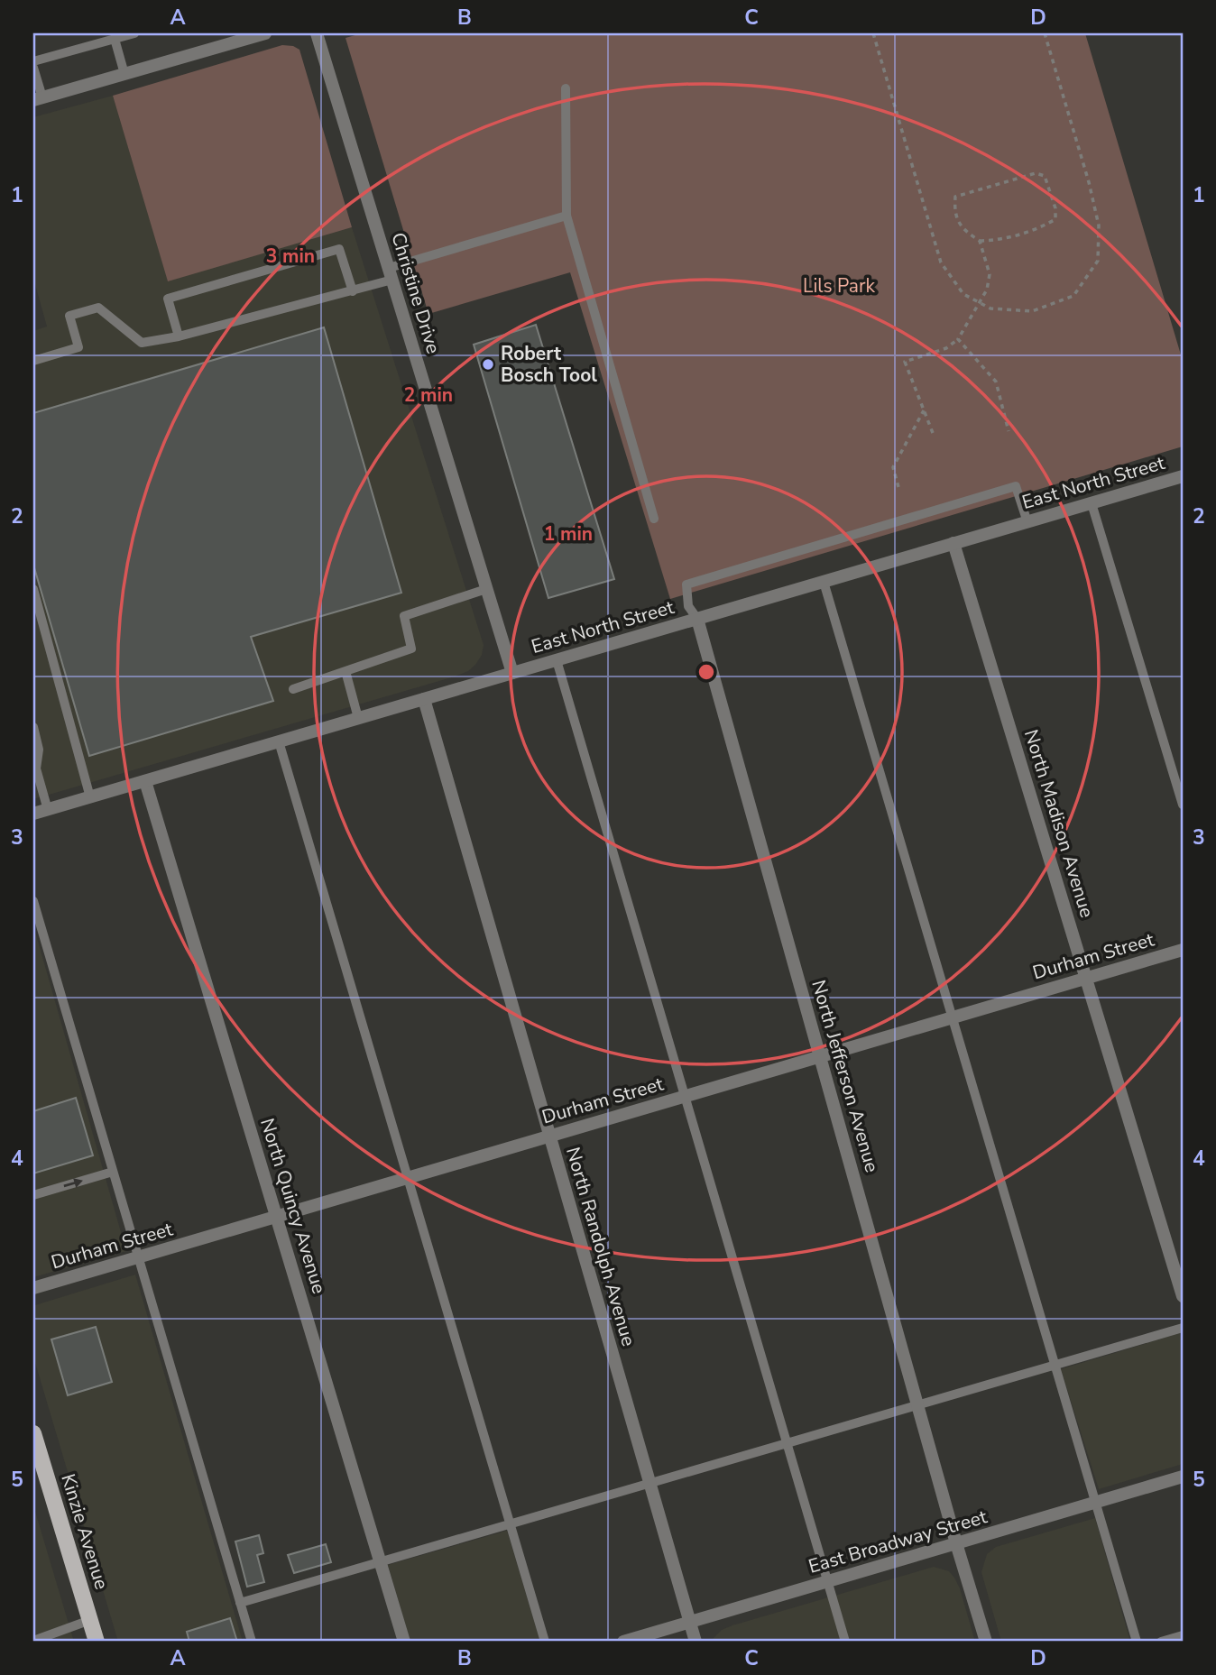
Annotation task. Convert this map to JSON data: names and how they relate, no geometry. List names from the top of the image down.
{
  "streets": {
    "main road": ["Kinzie Avenue"],
    "street": [
      "Christine Drive",
      "East North Street",
      "North Madison Avenue",
      "Durham Street",
      "North Jefferson Avenue",
      "North Quincy Avenue",
      "North Randolph Avenue",
      "East Broadway Street"
    ]
  },
  "crossings": [
    ["Christine Drive", "East North Street"],
    ["East North Street", "North Madison Avenue"],
    ["East North Street", "North Jefferson Avenue"],
    ["East North Street", "North Quincy Avenue"],
    ["East North Street", "North Randolph Avenue"],
    ["North Madison Avenue", "Durham Street"],
    ["Durham Street", "North Jefferson Avenue"],
    ["Durham Street", "North Quincy Avenue"],
    ["Durham Street", "North Randolph Avenue"],
    ["North Jefferson Avenue", "East Broadway Street"],
    ["North Randolph Avenue", "East Broadway Street"]
  ],
  "parks": ["Lils Park"],
  "places": ["Robert Bosch Tool"],
  "grid": {
    "columns": [
      "A",
      "B",
      "C",
      "D"
    ],
    "rows": [
      "1",
      "2",
      "3",
      "4",
      "5"
    ]
  },
  "rings": ["3 min", "2 min", "1 min"]
}
